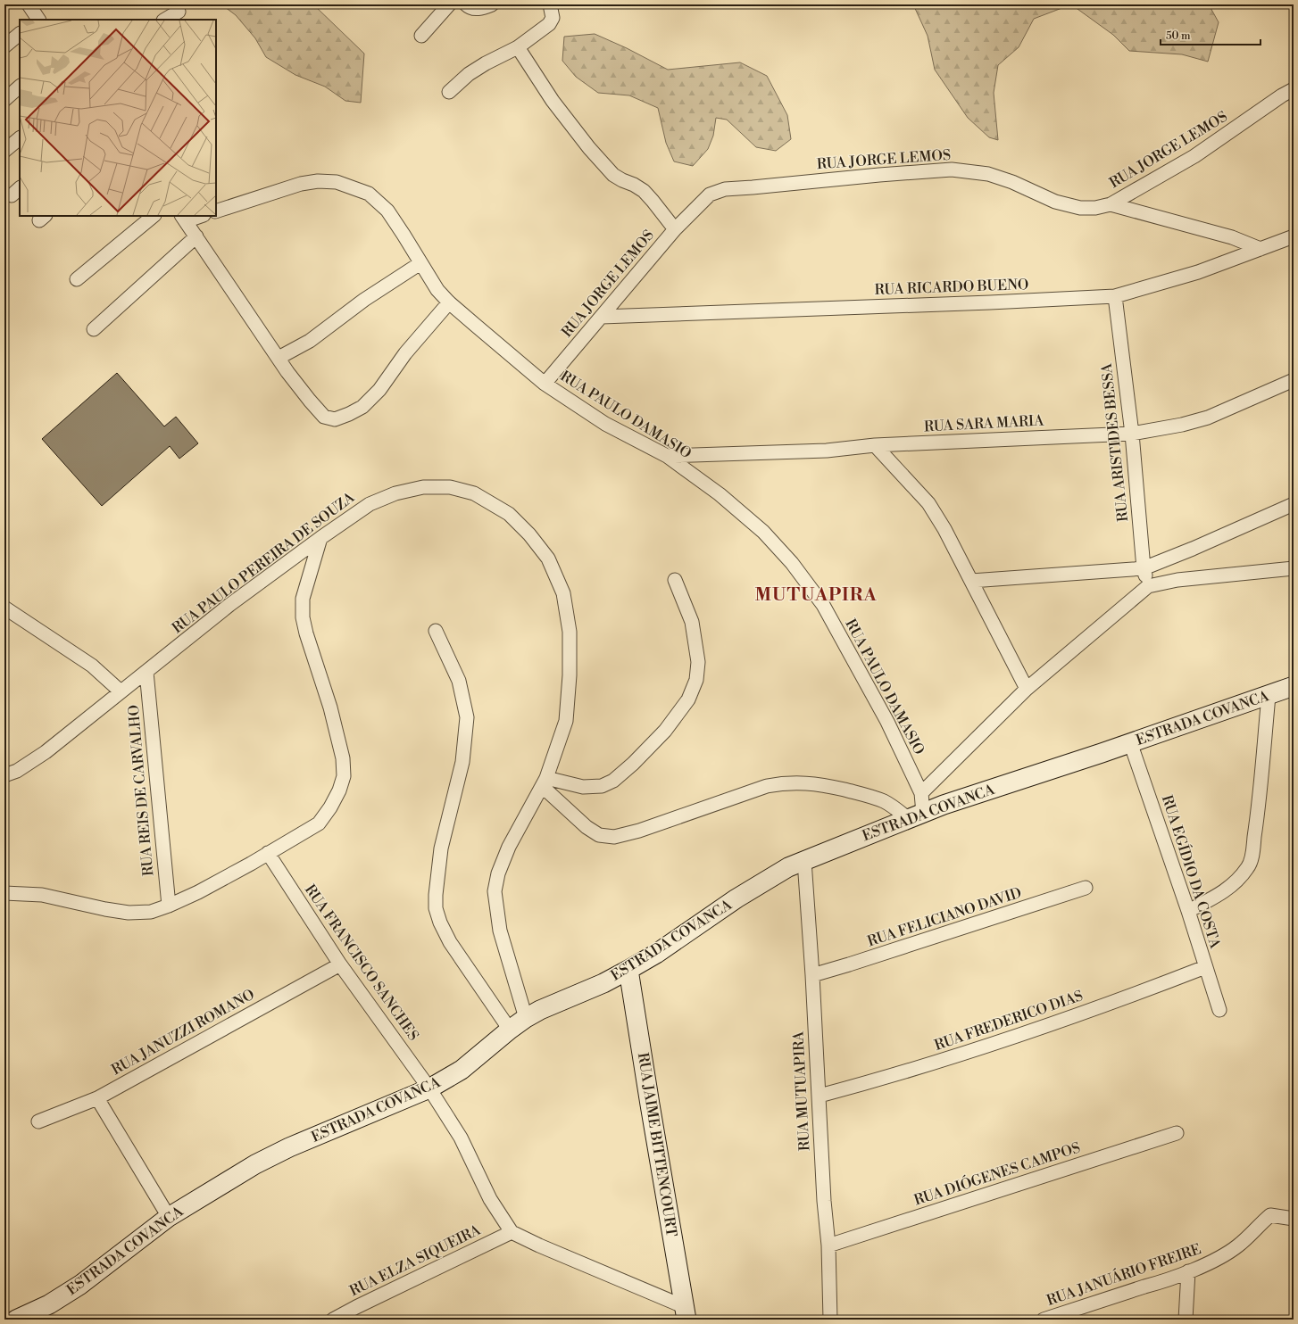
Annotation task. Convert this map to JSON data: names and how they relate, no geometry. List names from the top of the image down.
{
  "streets": {
    "street": [
      "RUA JORGE LEMOS",
      "RUA RICARDO BUENO",
      "RUA PAULO DAMASIO",
      "RUA SARA MARIA",
      "RUA ARISTIDES BESSA",
      "RUA PAULO PEREIRA DE SOUZA",
      "ESTRADA COVANCA",
      "RUA REIS DE CARVALHO",
      "RUA EGÍDIO DA COSTA",
      "RUA FELICIANO DAVID",
      "RUA FRANCISCO SANCHES",
      "RUA FREDERICO DIAS",
      "RUA JANUZZI ROMANO",
      "RUA MUTUAPIRA",
      "RUA JAIME BITTENCOURT",
      "RUA DIÓGENES CAMPOS",
      "RUA ELZA SIQUEIRA",
      "RUA JANUÁRIO FREIRE"
    ]
  },
  "crossings": [
    ["RUA JORGE LEMOS", "RUA RICARDO BUENO"],
    ["RUA JORGE LEMOS", "RUA PAULO DAMASIO"],
    ["RUA RICARDO BUENO", "RUA ARISTIDES BESSA"],
    ["RUA PAULO DAMASIO", "RUA SARA MARIA"],
    ["RUA SARA MARIA", "RUA ARISTIDES BESSA"],
    ["RUA PAULO PEREIRA DE SOUZA", "ESTRADA COVANCA"],
    ["RUA PAULO PEREIRA DE SOUZA", "RUA REIS DE CARVALHO"],
    ["ESTRADA COVANCA", "RUA EGÍDIO DA COSTA"],
    ["ESTRADA COVANCA", "RUA FRANCISCO SANCHES"],
    ["ESTRADA COVANCA", "RUA MUTUAPIRA"],
    ["ESTRADA COVANCA", "RUA JAIME BITTENCOURT"],
    ["RUA EGÍDIO DA COSTA", "RUA FREDERICO DIAS"],
    ["RUA FELICIANO DAVID", "RUA MUTUAPIRA"],
    ["RUA FRANCISCO SANCHES", "RUA JANUZZI ROMANO"],
    ["RUA FRANCISCO SANCHES", "RUA ELZA SIQUEIRA"],
    ["RUA FREDERICO DIAS", "RUA MUTUAPIRA"],
    ["RUA MUTUAPIRA", "RUA DIÓGENES CAMPOS"]
  ],
  "districts": ["MUTUAPIRA"],
  "scale_bar": "50 m"
}
